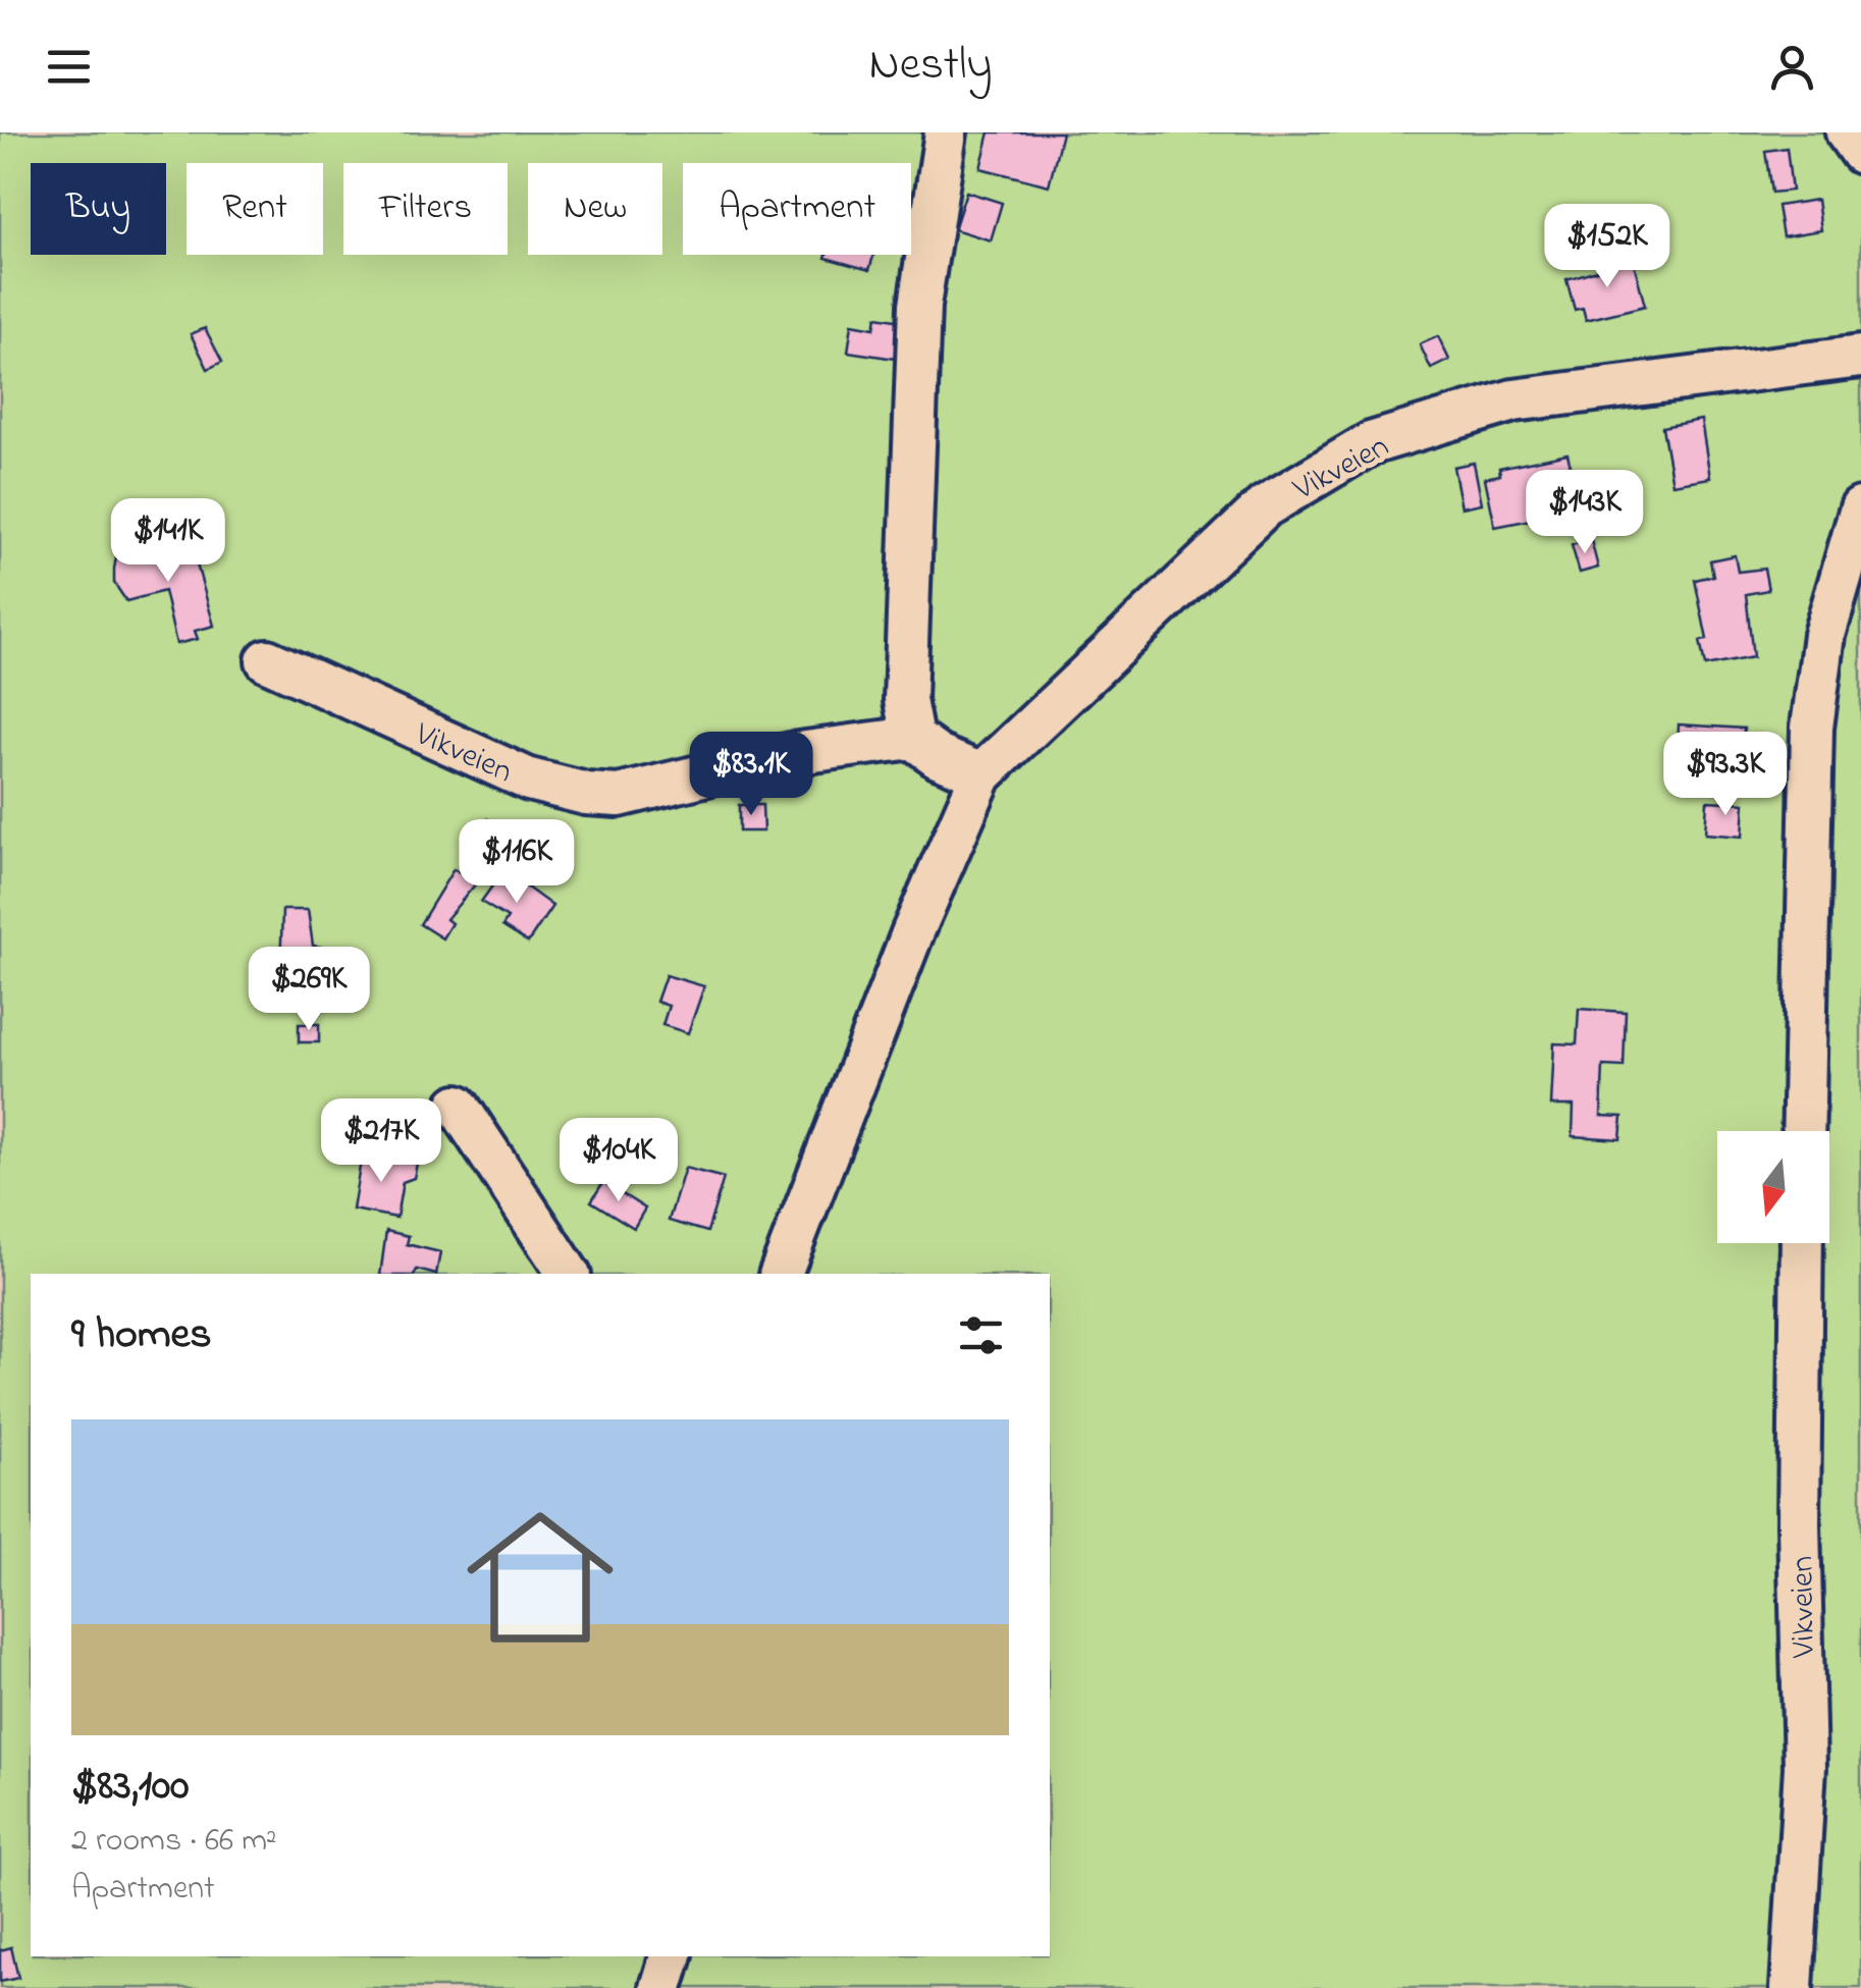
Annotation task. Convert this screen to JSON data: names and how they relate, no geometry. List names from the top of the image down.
{
  "streets": {
    "street": ["Vikveien"]
  },
  "north": "bottom",
  "page": {
    "header": "Nestly",
    "chip": [
      "Buy",
      "Rent",
      "Filters",
      "New",
      "Apartment"
    ],
    "price": [
      "$152K",
      "$143K",
      "$141K",
      "$83.1K",
      "$93.3K",
      "$116K",
      "$269K",
      "$217K",
      "$104K"
    ],
    "heading": "9 homes",
    "list": [
      {
        "name": "$83,100",
        "note": "2 rooms · 66 m² · Apartment"
      }
    ]
  }
}
